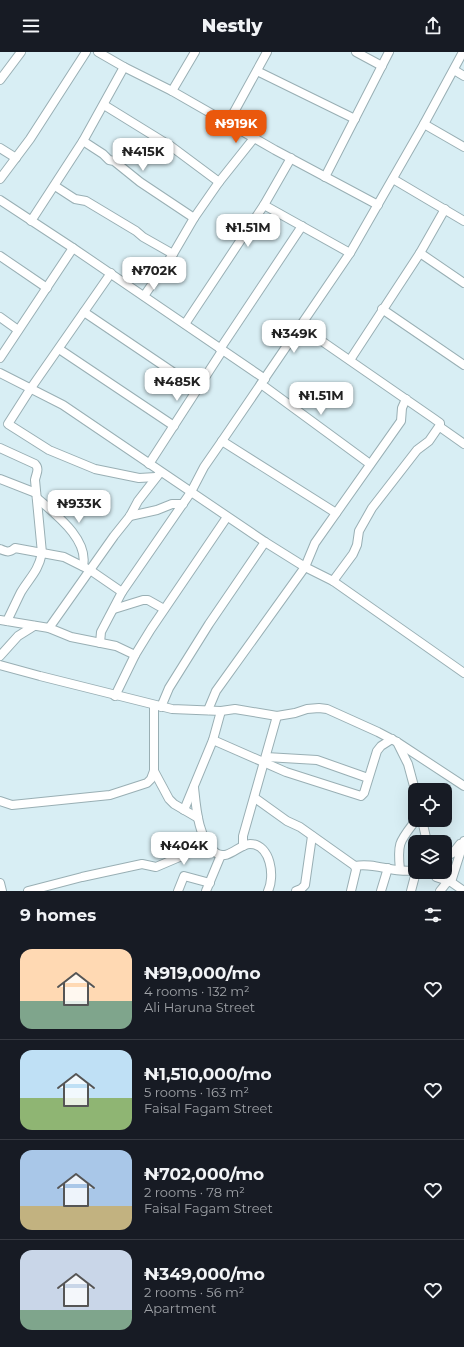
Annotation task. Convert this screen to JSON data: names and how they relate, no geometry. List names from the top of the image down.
{
  "page": {
    "header": "Nestly",
    "price": [
      "₦919K",
      "₦415K",
      "₦1.51M",
      "₦702K",
      "₦349K",
      "₦485K",
      "₦1.51M",
      "₦933K",
      "₦404K"
    ],
    "heading": "9 homes",
    "list": [
      {
        "name": "₦919,000/mo",
        "note": "4 rooms · 132 m² · Ali Haruna Street"
      },
      {
        "name": "₦1,510,000/mo",
        "note": "5 rooms · 163 m² · Faisal Fagam Street"
      },
      {
        "name": "₦702,000/mo",
        "note": "2 rooms · 78 m² · Faisal Fagam Street"
      },
      {
        "name": "₦349,000/mo",
        "note": "2 rooms · 56 m² · Apartment"
      }
    ]
  }
}
